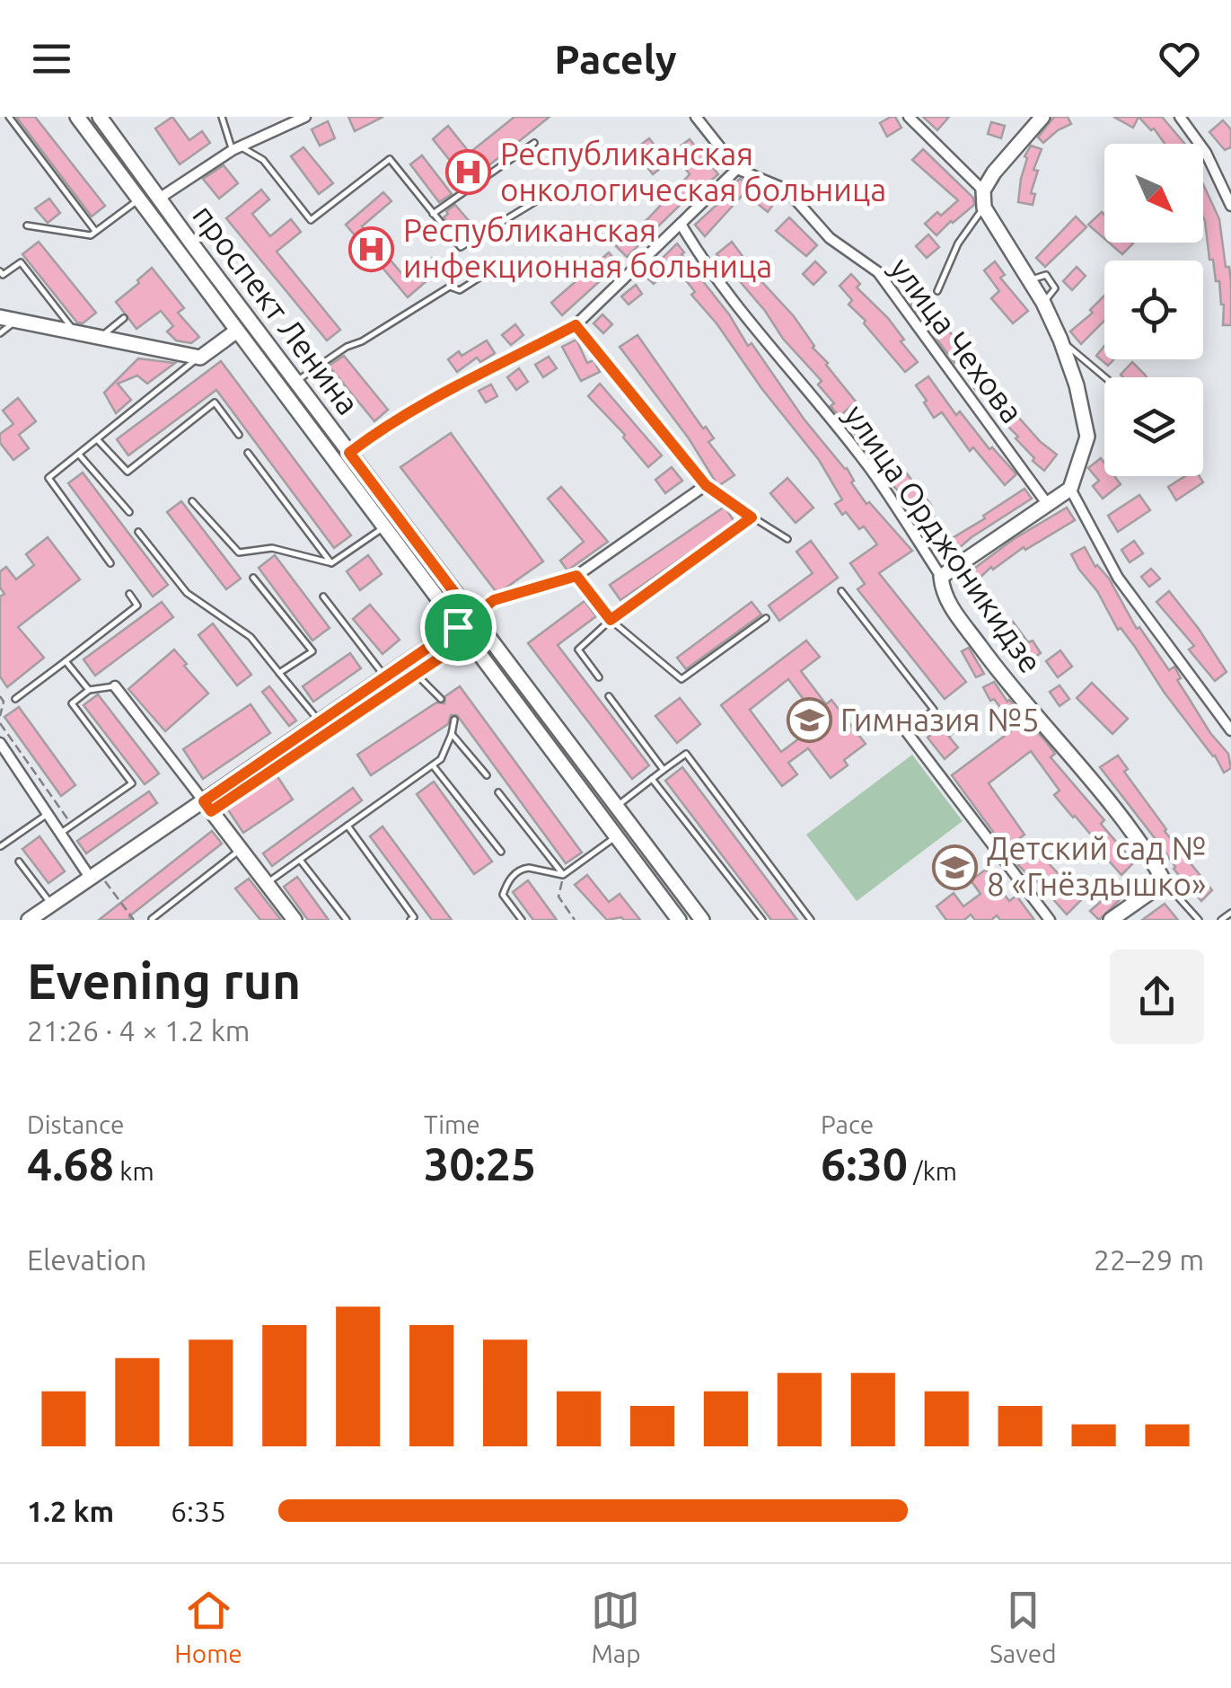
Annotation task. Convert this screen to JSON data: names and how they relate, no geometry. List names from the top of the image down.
{
  "streets": {
    "main road": ["проспект Ленина", "улица Орджоникидзе"],
    "street": ["улица Чехова"]
  },
  "places": {
    "hospital": ["Республиканская онкологическая больница", "Республиканская инфекционная больница"],
    "school or university": ["Гимназия №5", "Детский сад № 8 «Гнёздышко»"]
  },
  "north": "bottom right",
  "page": {
    "header": "Pacely",
    "heading": ["Evening run", "21:26 · 4 × 1.2 km"],
    "stats": [
      ["Distance", "4.68 km"],
      ["Time", "30:25"],
      ["Pace", "6:30 /km"]
    ],
    "chart": ["Elevation", "22–29 m"],
    "list": [
      {
        "name": "1.2 km",
        "note": "6:35"
      }
    ],
    "tabs": ["Home", "Map", "Saved"]
  }
}
